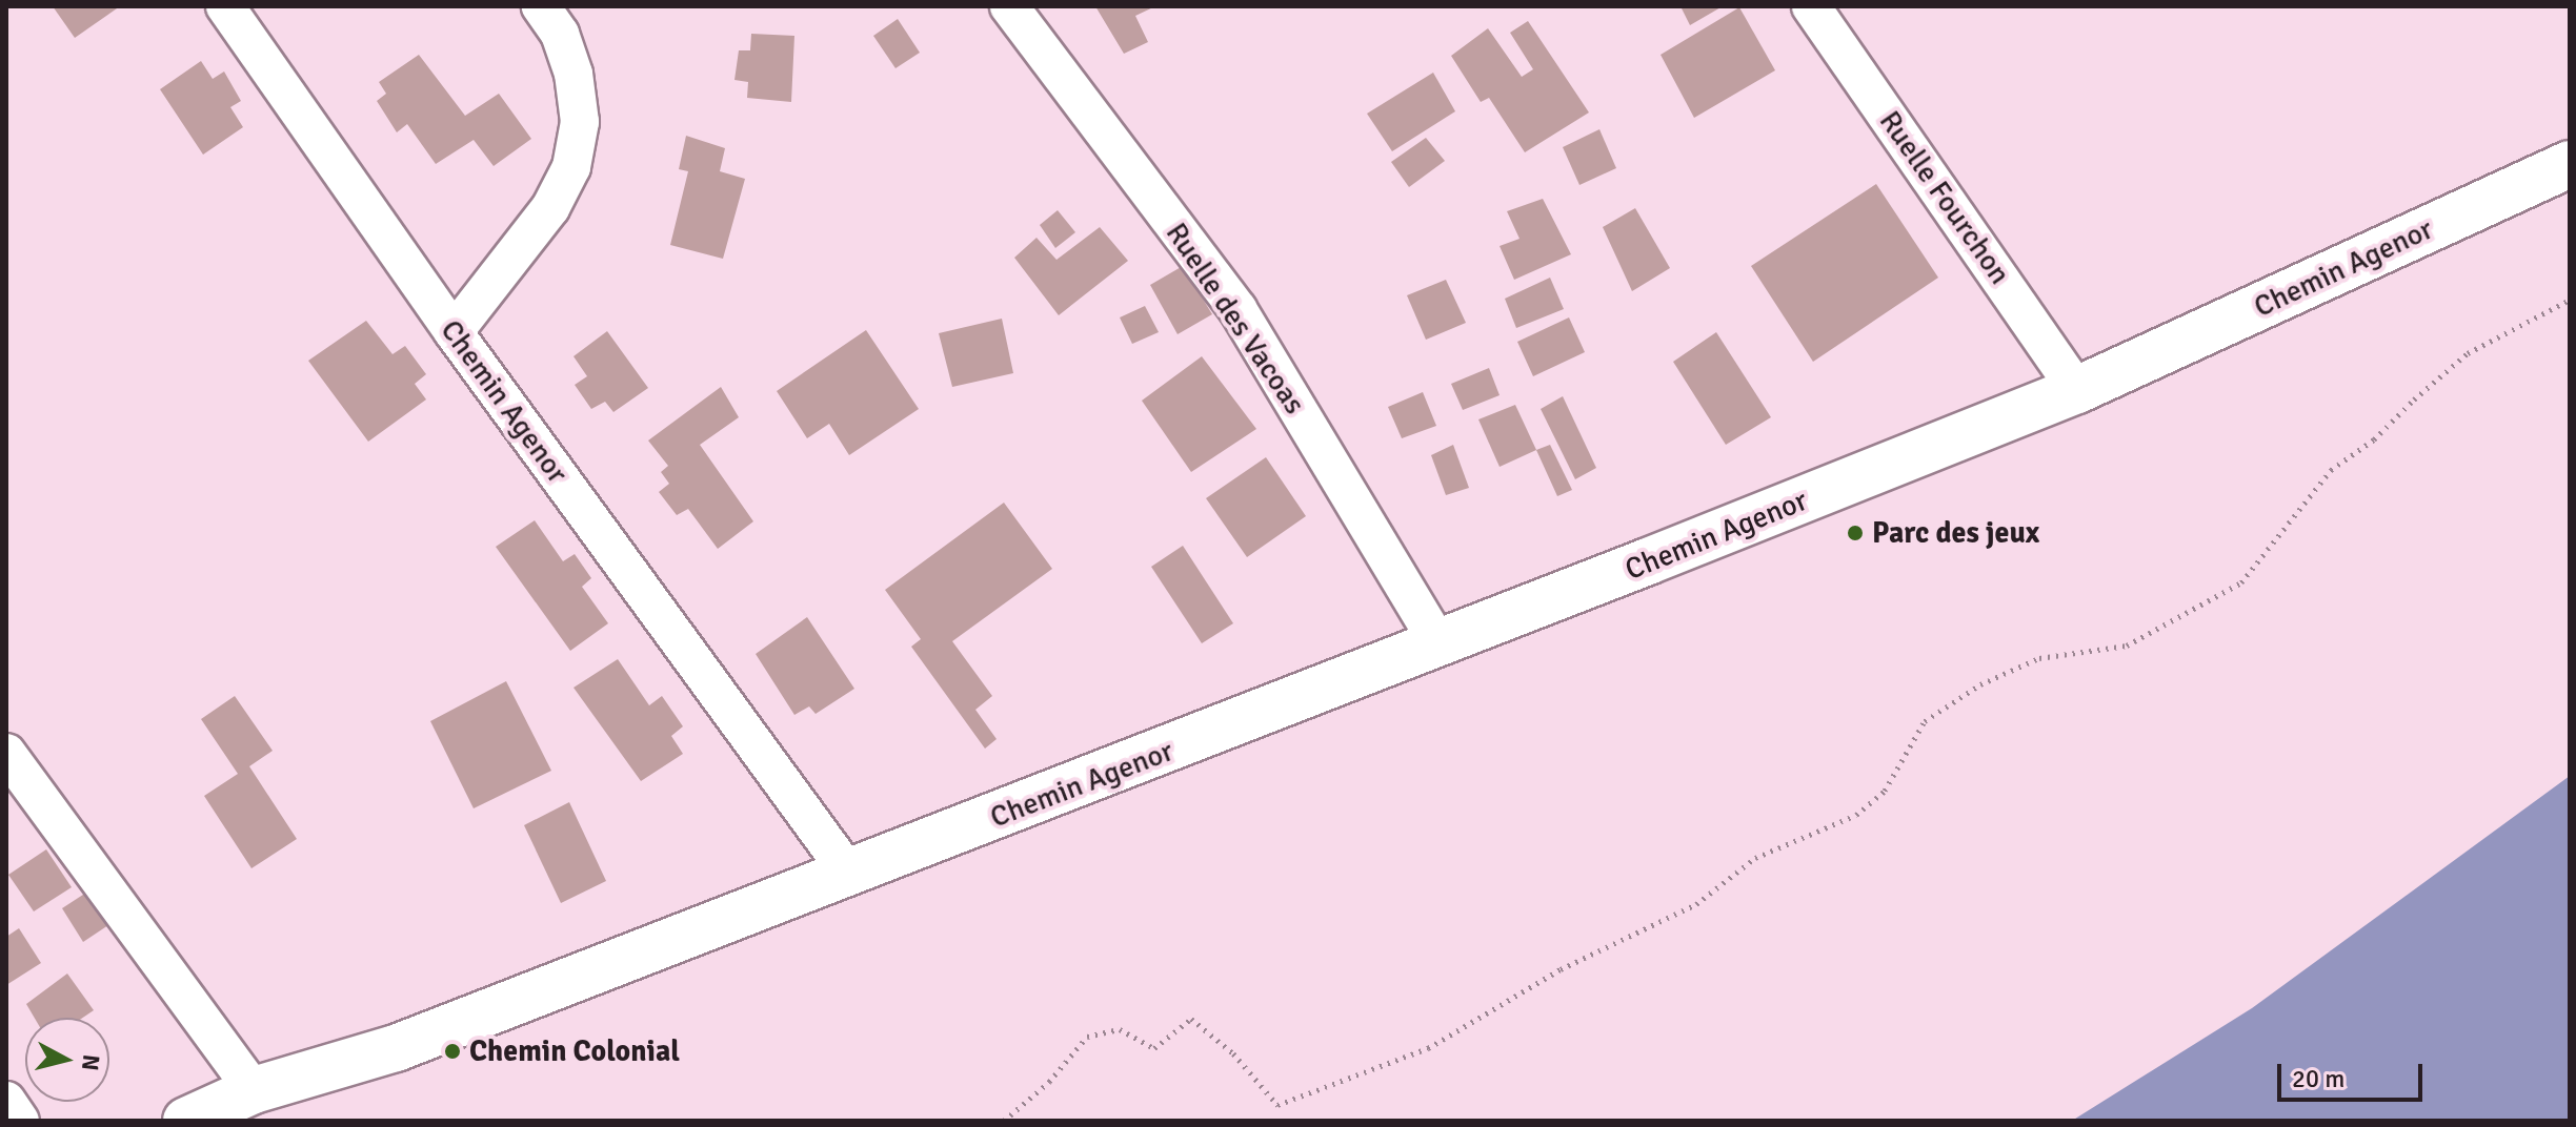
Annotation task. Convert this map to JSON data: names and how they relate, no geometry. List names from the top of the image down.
{
  "streets": {
    "main road": ["Chemin Agenor"],
    "street": ["Ruelle Fourchon", "Ruelle des Vacoas"]
  },
  "crossings": [
    ["Ruelle Fourchon", "Chemin Agenor"],
    ["Chemin Agenor", "Ruelle des Vacoas"]
  ],
  "places": ["Parc des jeux", "Chemin Colonial"],
  "scale_bar": "20 m",
  "north": "right"
}
